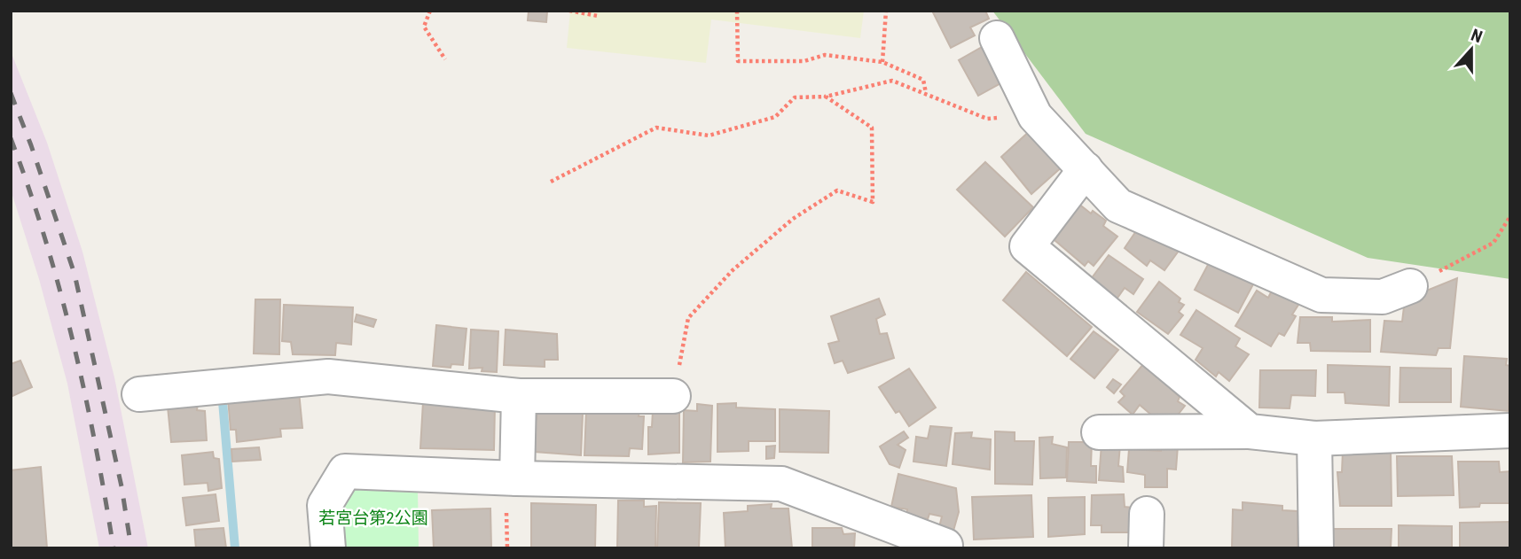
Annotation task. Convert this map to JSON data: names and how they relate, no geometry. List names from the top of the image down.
{
  "parks": ["若宮台第2公園"],
  "north": "top"
}
